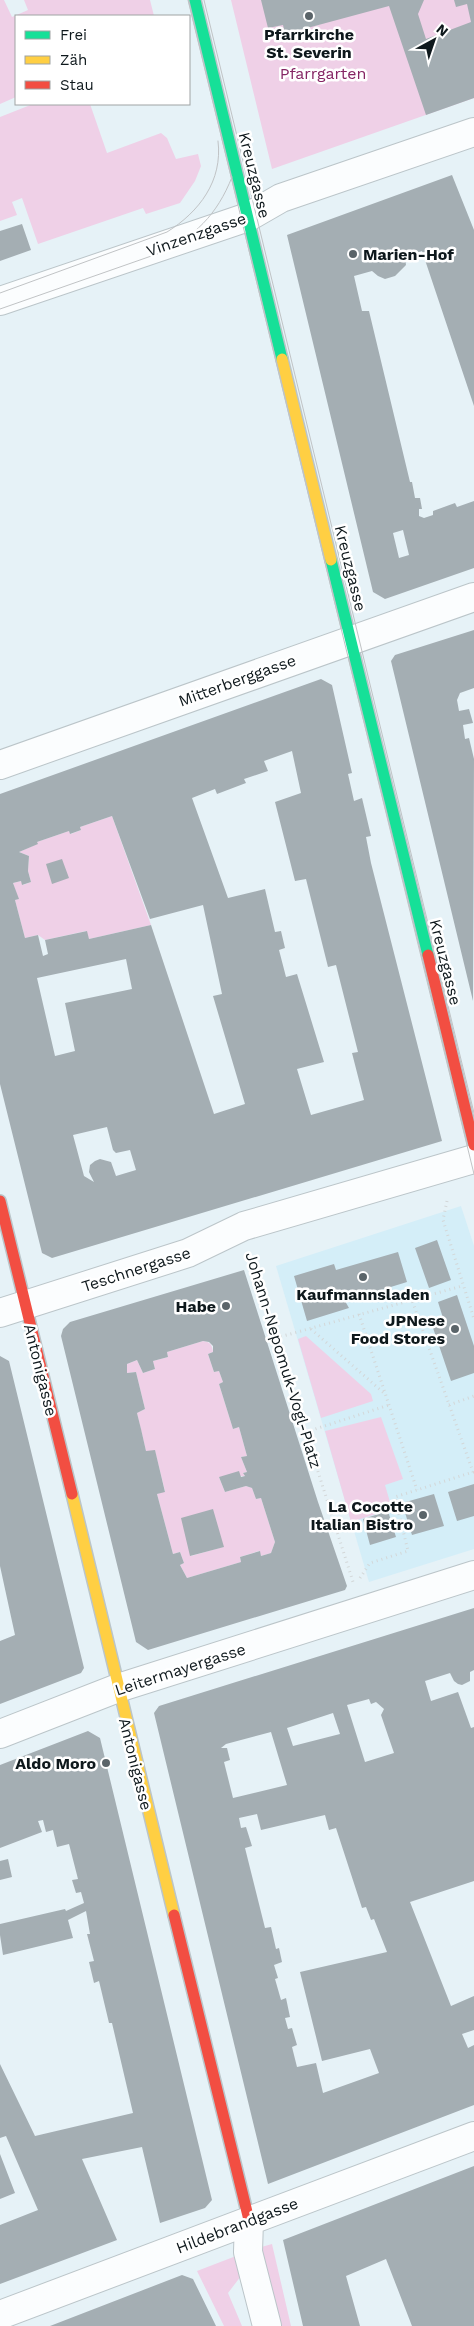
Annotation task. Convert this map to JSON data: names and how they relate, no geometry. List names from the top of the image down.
{
  "streets": {
    "street": [
      "Kreuzgasse",
      "Vinzenzgasse",
      "Mitterberggasse",
      "Teschnergasse",
      "Antonigasse",
      "Leitermayergasse",
      "Hildebrandgasse"
    ],
    "path": ["Johann-Nepomuk-Vogl-Platz"]
  },
  "crossings": [
    ["Kreuzgasse", "Vinzenzgasse"],
    ["Kreuzgasse", "Mitterberggasse"],
    ["Teschnergasse", "Johann-Nepomuk-Vogl-Platz"],
    ["Teschnergasse", "Antonigasse"],
    ["Johann-Nepomuk-Vogl-Platz", "Leitermayergasse"],
    ["Antonigasse", "Leitermayergasse"],
    ["Antonigasse", "Hildebrandgasse"]
  ],
  "parks": ["Pfarrgarten"],
  "places": [
    "Pfarrkirche St. Severin",
    "Marien-Hof",
    "Kaufmannsladen",
    "Habe",
    "JPNese Food Stores",
    "La Cocotte Italian Bistro",
    "Aldo Moro"
  ],
  "legend": ["Frei", "Zäh", "Stau"],
  "north": "top right"
}
